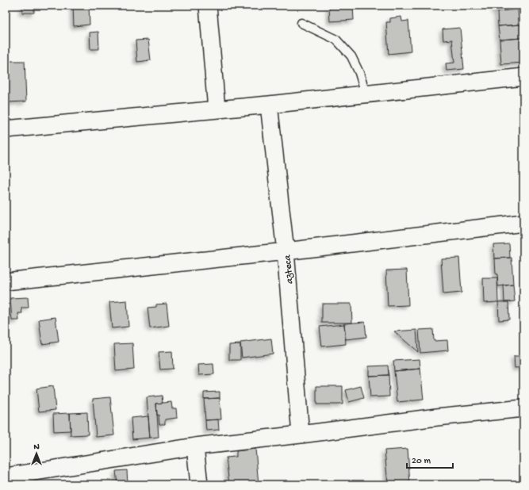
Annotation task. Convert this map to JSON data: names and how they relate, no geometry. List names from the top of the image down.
{
  "streets": {
    "street": ["azteca"]
  },
  "scale_bar": "20 m",
  "north": "top"
}
